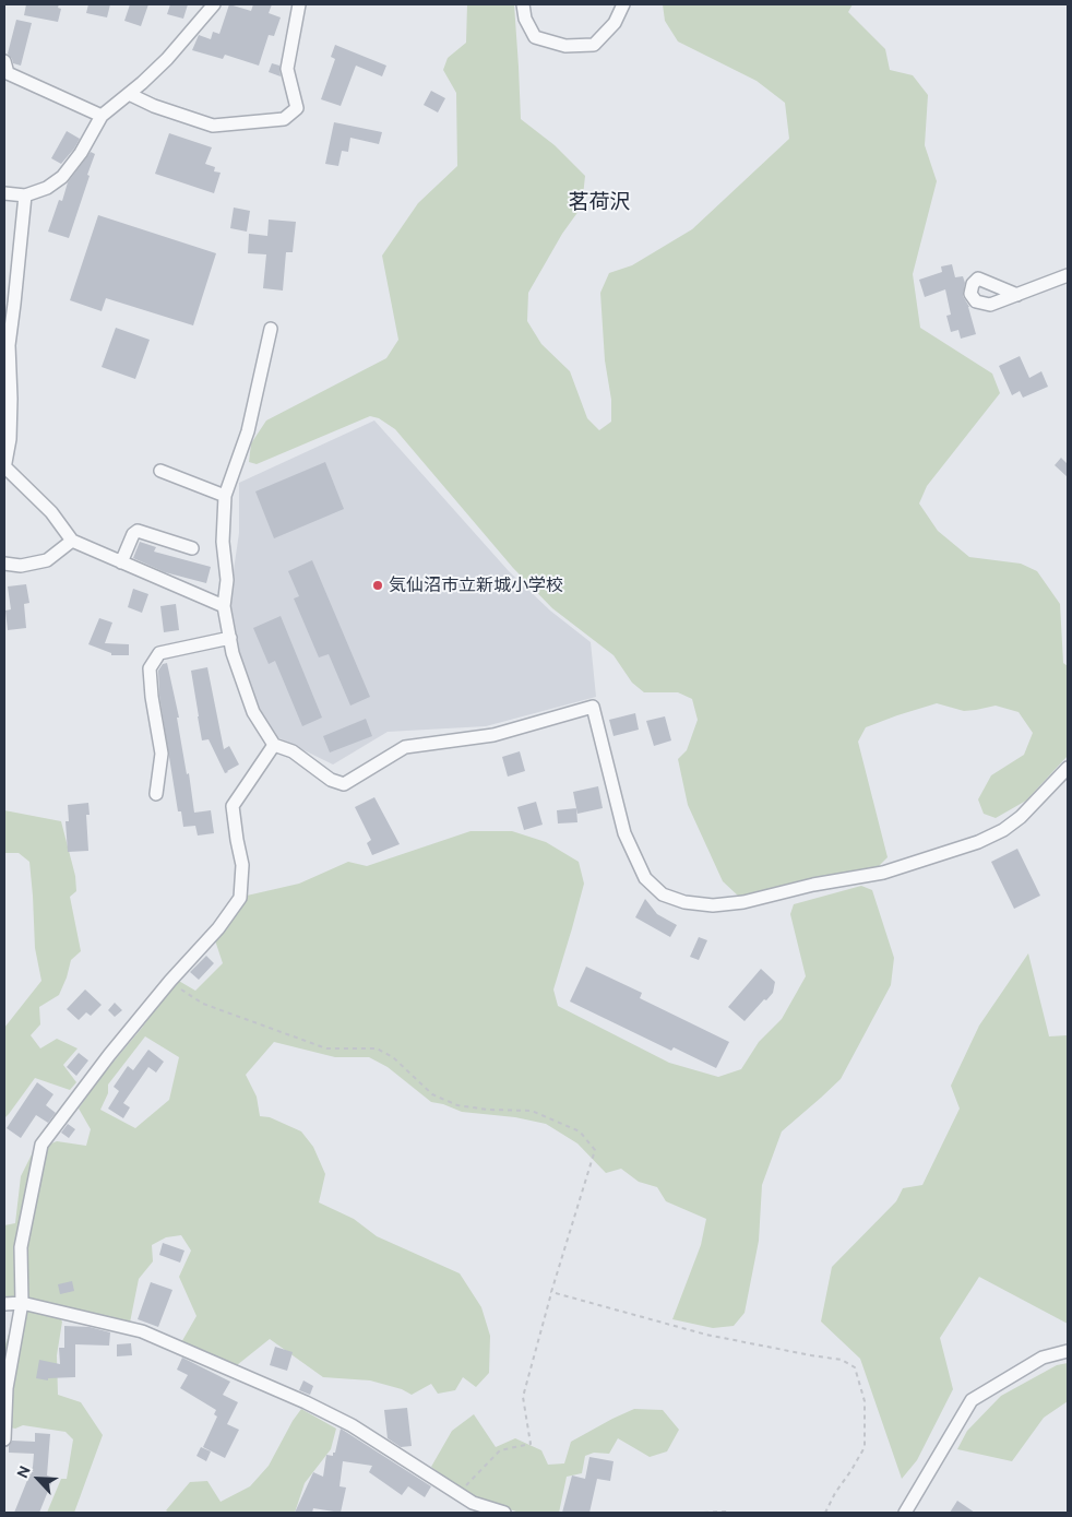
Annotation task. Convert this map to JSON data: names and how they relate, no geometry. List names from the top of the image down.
{
  "districts": ["茗荷沢"],
  "places": ["気仙沼市立新城小学校"],
  "north": "top left"
}
